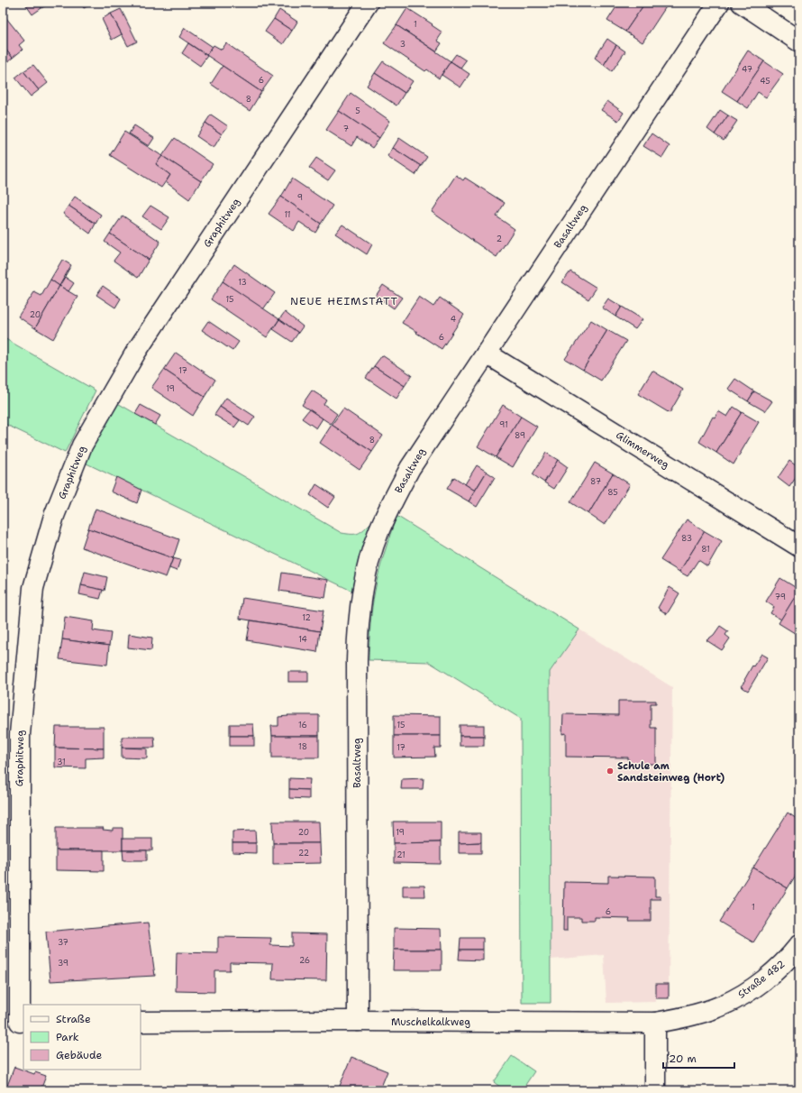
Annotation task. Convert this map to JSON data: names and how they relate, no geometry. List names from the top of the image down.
{
  "streets": {
    "street": [
      "Graphitweg",
      "Basaltweg",
      "Glimmerweg",
      "Straße 482",
      "Muschelkalkweg"
    ]
  },
  "crossings": [
    ["Basaltweg", "Glimmerweg"],
    ["Basaltweg", "Muschelkalkweg"],
    ["Straße 482", "Muschelkalkweg"]
  ],
  "districts": ["NEUE HEIMSTATT"],
  "places": ["Schule am Sandsteinweg (Hort)"],
  "house_numbers": [
    "1",
    "3",
    "47",
    "6",
    "45",
    "8",
    "5",
    "7",
    "9",
    "11",
    "2",
    "13",
    "15",
    "20",
    "4",
    "6",
    "17",
    "19",
    "91",
    "89",
    "8",
    "87",
    "85",
    "83",
    "81",
    "79",
    "12",
    "14",
    "16",
    "15",
    "18",
    "17",
    "31",
    "20",
    "19",
    "22",
    "21",
    "1",
    "6",
    "37",
    "26",
    "39"
  ],
  "legend": ["Straße", "Park", "Gebäude"],
  "scale_bar": "20 m"
}
